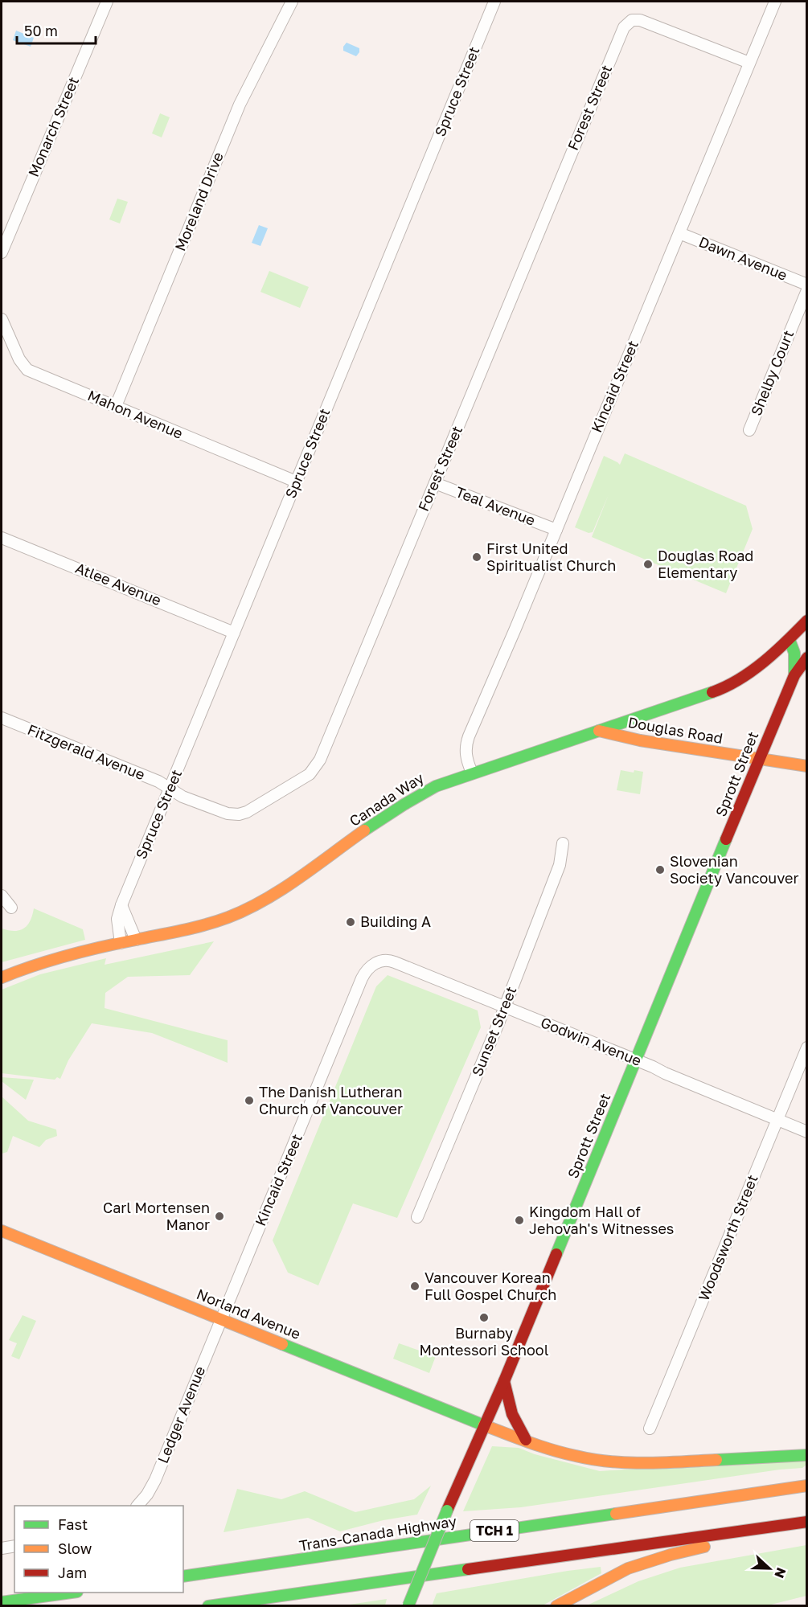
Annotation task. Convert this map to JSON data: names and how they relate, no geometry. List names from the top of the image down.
{
  "streets": {
    "main road": [
      "Douglas Road",
      "Sprott Street",
      "Canada Way",
      "Norland Avenue",
      "TCH 1",
      "Trans-Canada Highway"
    ],
    "street": [
      "Spruce Street",
      "Forest Street",
      "Monarch Street",
      "Moreland Drive",
      "Dawn Avenue",
      "Shelby Court",
      "Kincaid Street",
      "Mahon Avenue",
      "Teal Avenue",
      "Atlee Avenue",
      "Fitzgerald Avenue",
      "Sunset Street",
      "Godwin Avenue",
      "Woodsworth Street",
      "Ledger Avenue"
    ]
  },
  "crossings": [
    ["Spruce Street", "Forest Street"],
    ["Spruce Street", "Mahon Avenue"],
    ["Spruce Street", "Atlee Avenue"],
    ["Spruce Street", "Fitzgerald Avenue"],
    ["Spruce Street", "Canada Way"],
    ["Forest Street", "Kincaid Street"],
    ["Forest Street", "Teal Avenue"],
    ["Forest Street", "Fitzgerald Avenue"],
    ["Moreland Drive", "Mahon Avenue"],
    ["Dawn Avenue", "Kincaid Street"],
    ["Kincaid Street", "Teal Avenue"],
    ["Kincaid Street", "Canada Way"],
    ["Kincaid Street", "Godwin Avenue"],
    ["Kincaid Street", "Norland Avenue"],
    ["Kincaid Street", "Ledger Avenue"],
    ["Douglas Road", "Sprott Street"],
    ["Douglas Road", "Canada Way"],
    ["Sprott Street", "Canada Way"],
    ["Sprott Street", "Godwin Avenue"],
    ["Sprott Street", "Norland Avenue"],
    ["Sunset Street", "Godwin Avenue"],
    ["Godwin Avenue", "Woodsworth Street"],
    ["Norland Avenue", "Ledger Avenue"]
  ],
  "places": [
    "First United Spiritualist Church",
    "Douglas Road Elementary",
    "Slovenian Society Vancouver",
    "Building A",
    "The Danish Lutheran Church of Vancouver",
    "Carl Mortensen Manor",
    "Kingdom Hall of Jehovah's Witnesses",
    "Vancouver Korean Full Gospel Church",
    "Burnaby Montessori School"
  ],
  "legend": ["Fast", "Slow", "Jam"],
  "scale_bar": "50 m",
  "north": "right"
}
